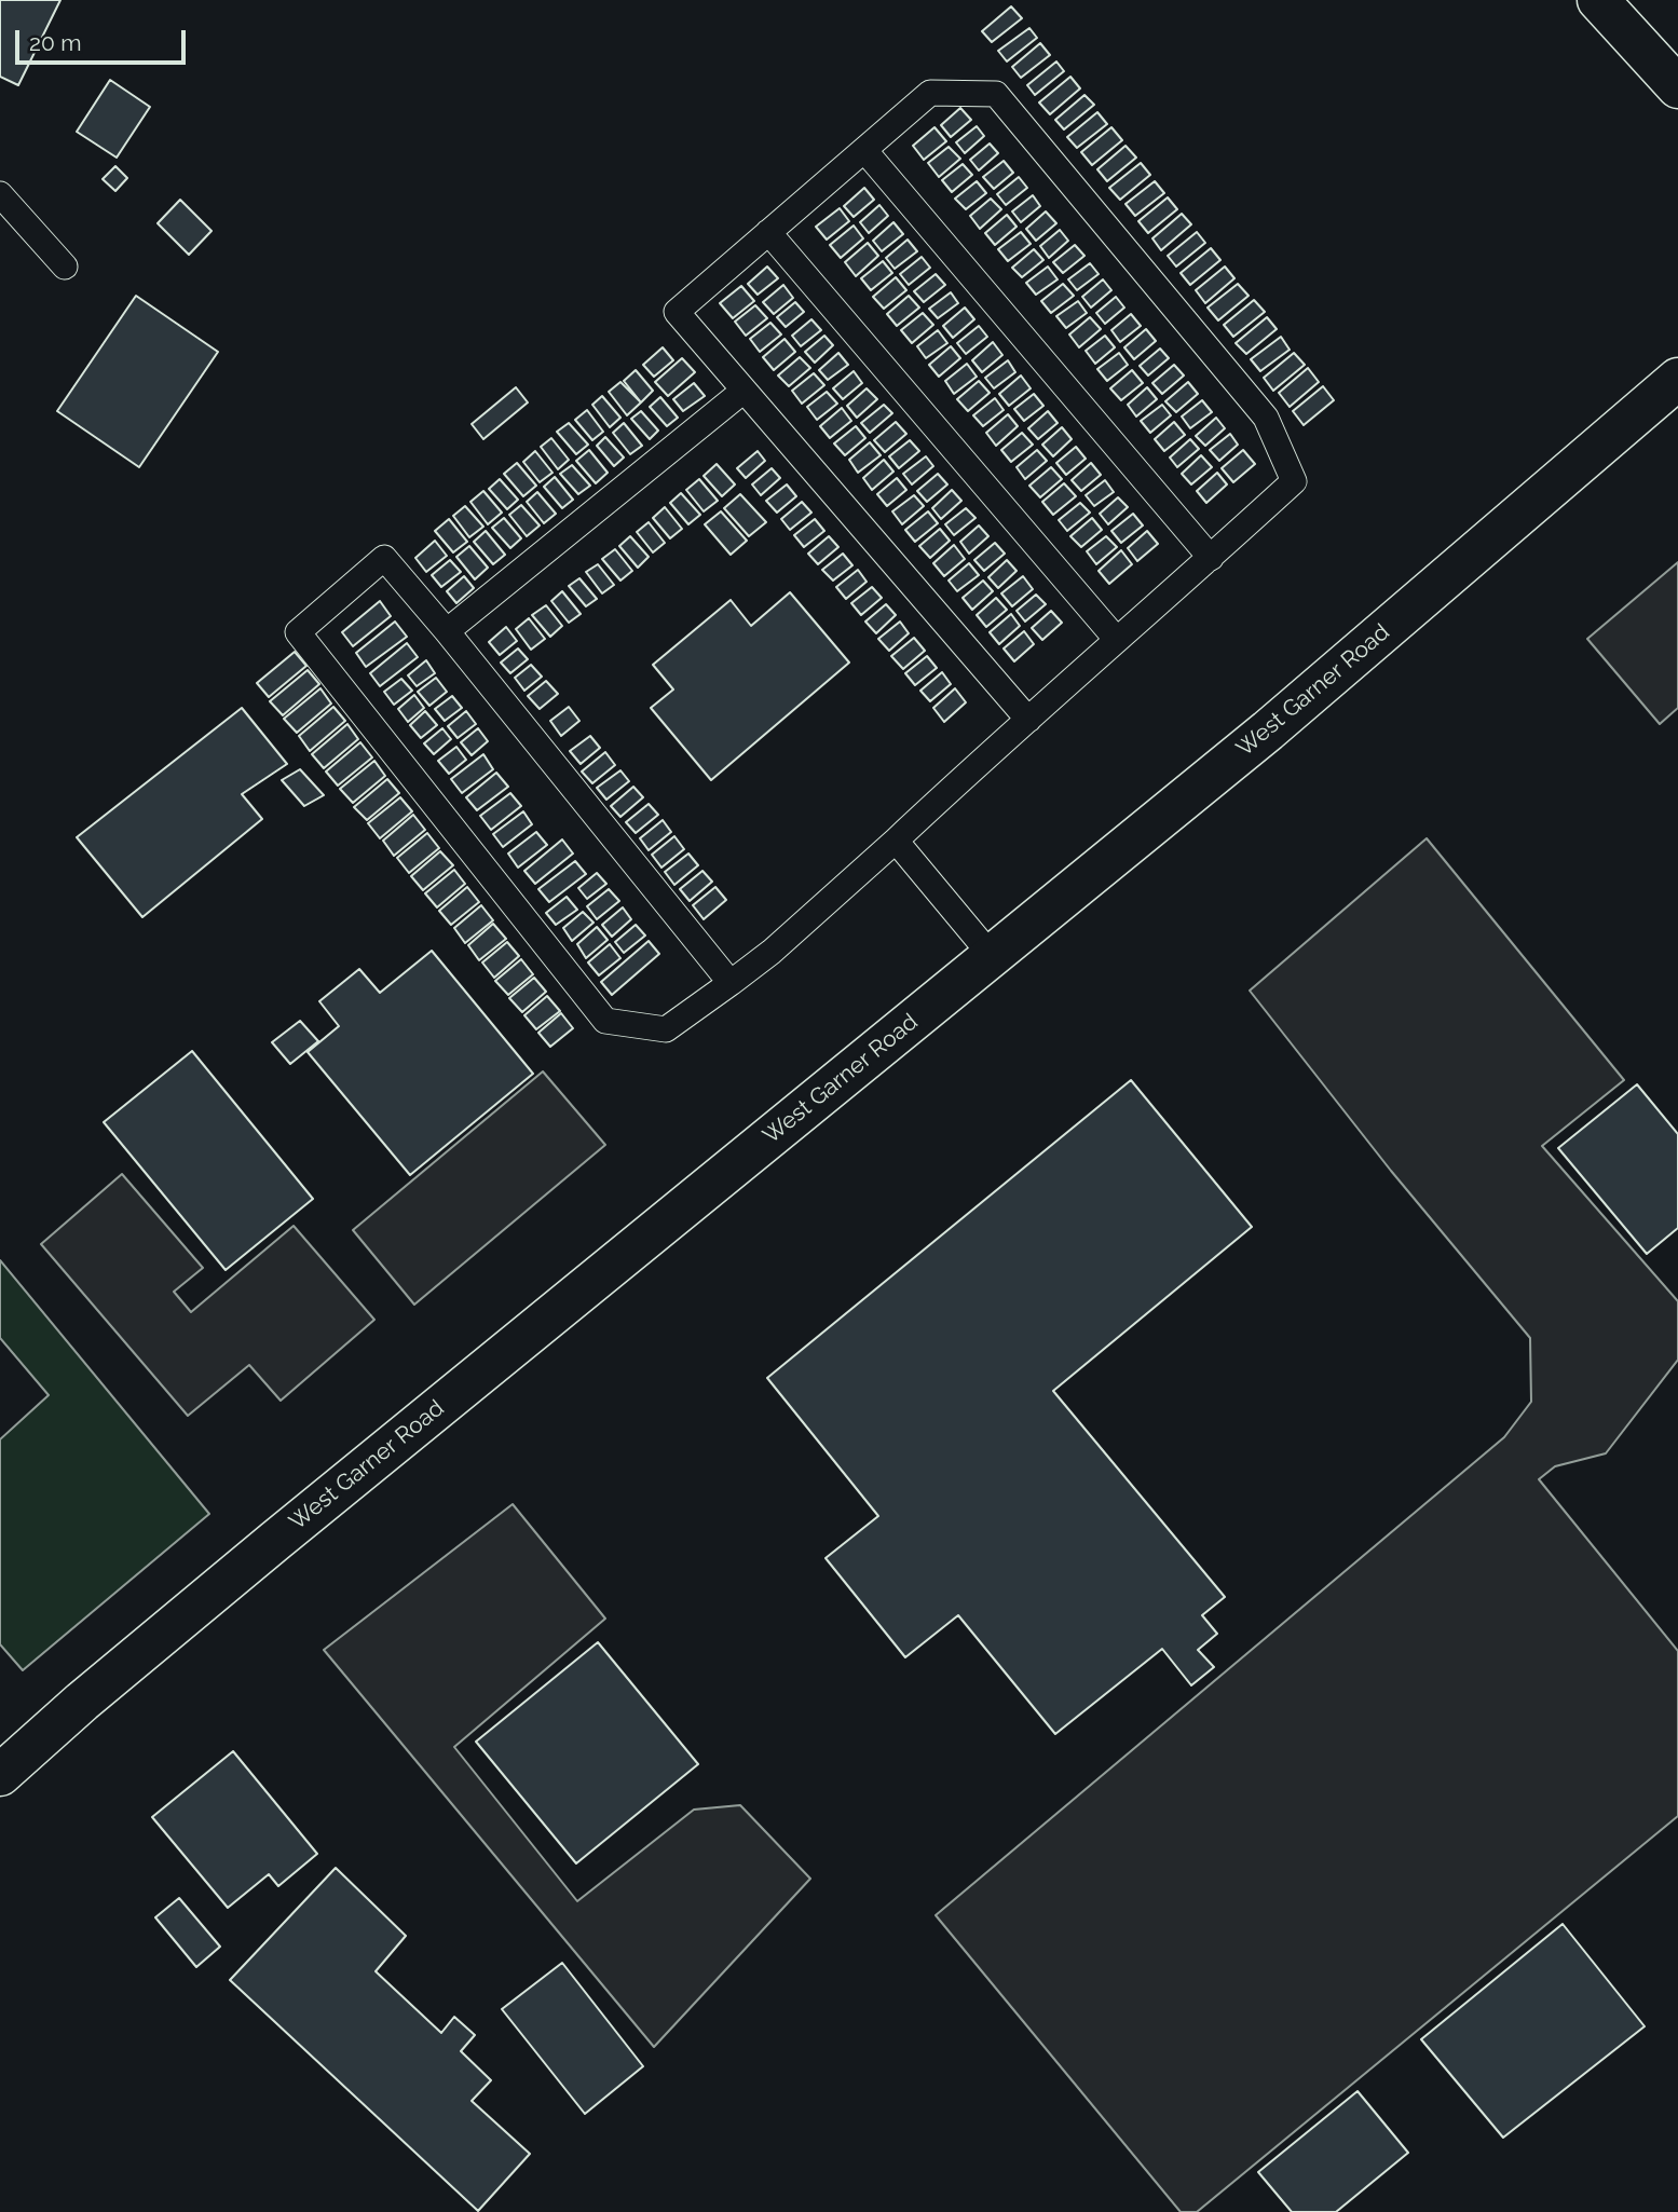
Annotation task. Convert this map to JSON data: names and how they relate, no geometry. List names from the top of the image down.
{
  "streets": {
    "main road": ["West Garner Road"]
  },
  "scale_bar": "20 m"
}
